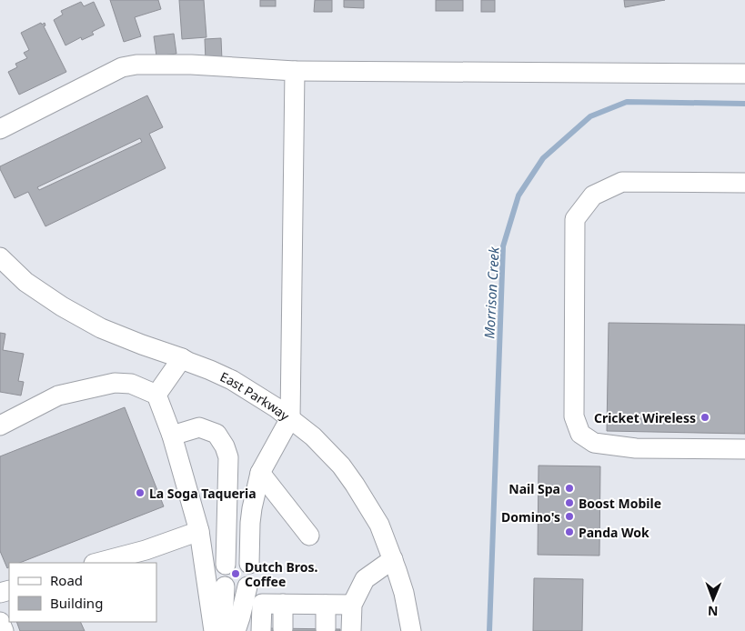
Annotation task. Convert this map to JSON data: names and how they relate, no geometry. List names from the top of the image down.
{
  "streets": {
    "street": ["East Parkway"]
  },
  "water": ["Morrison Creek"],
  "places": [
    "Cricket Wireless",
    "Nail Spa",
    "La Soga Taqueria",
    "Boost Mobile",
    "Domino's",
    "Panda Wok",
    "Dutch Bros. Coffee"
  ],
  "legend": ["Road", "Building"],
  "north": "bottom"
}
